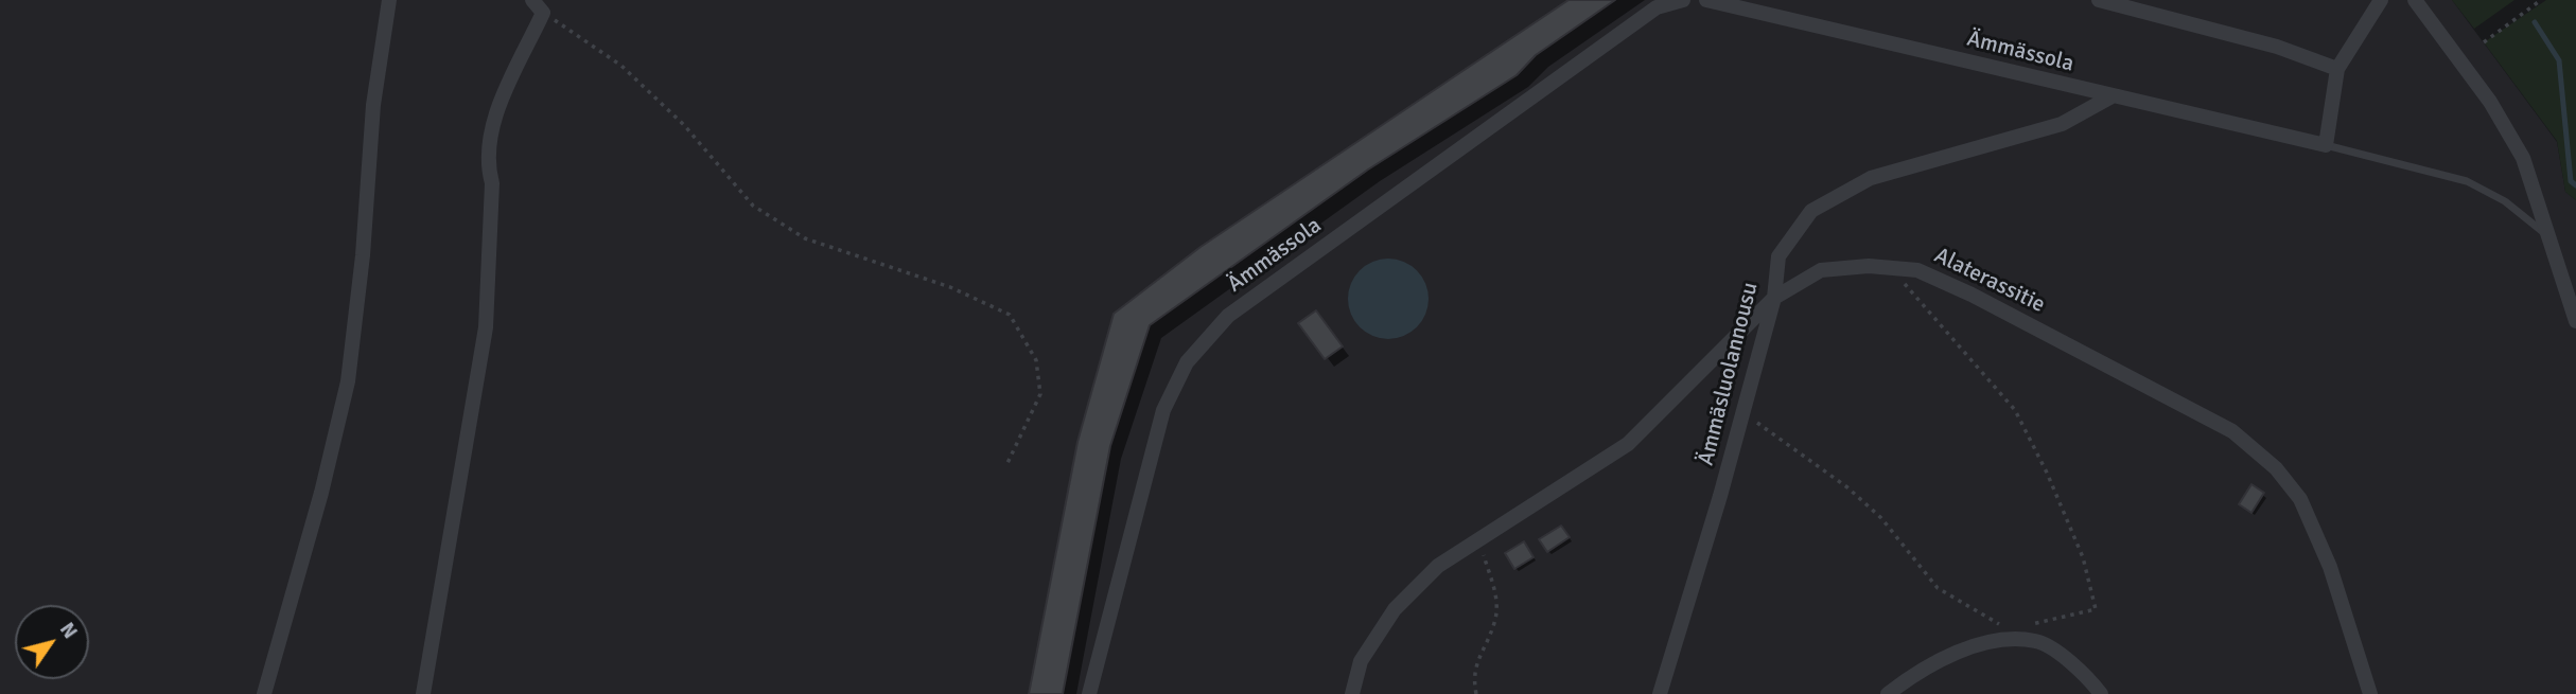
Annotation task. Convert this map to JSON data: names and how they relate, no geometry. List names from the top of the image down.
{
  "streets": {
    "street": ["Ämmässola", "Alaterassitie", "Ämmäsluolannousu"]
  },
  "crossings": [
    ["Ämmässola", "Ämmäsluolannousu"],
    ["Alaterassitie", "Ämmäsluolannousu"]
  ],
  "north": "top right"
}
